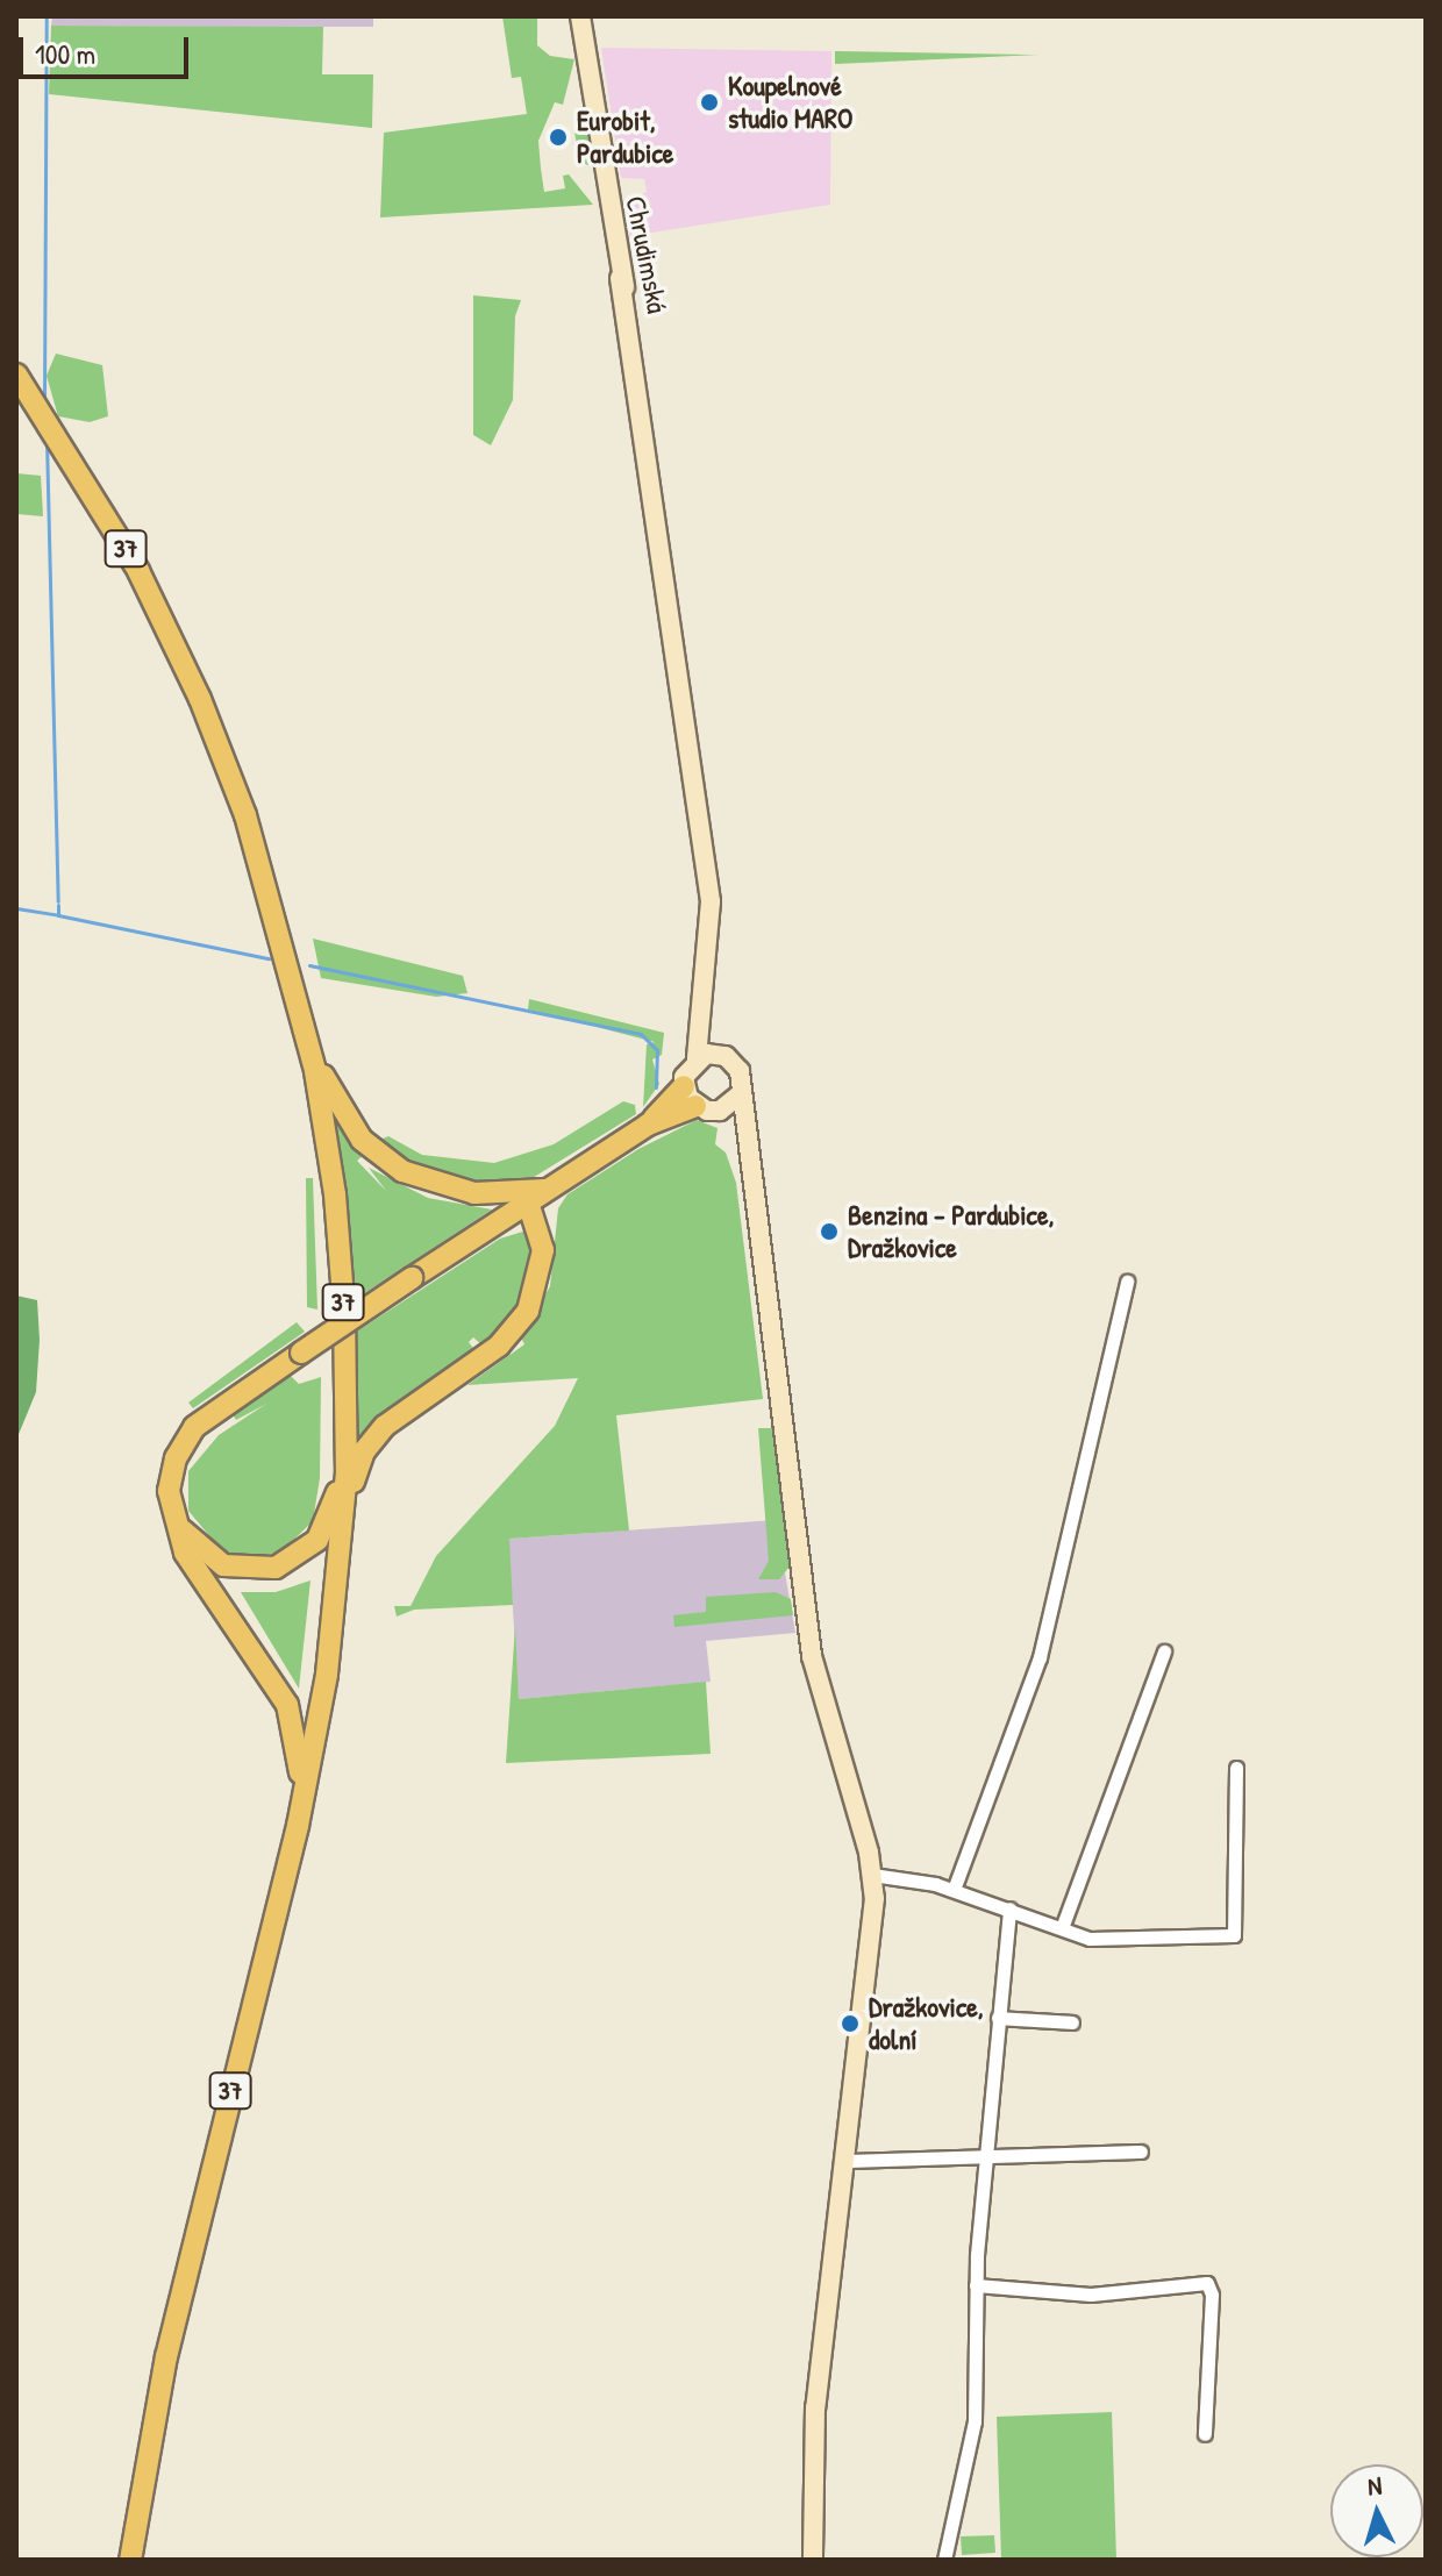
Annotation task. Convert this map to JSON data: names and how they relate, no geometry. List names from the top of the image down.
{
  "streets": {
    "main road": ["Chrudimská", "37"]
  },
  "places": [
    "Koupelnové studio MARO",
    "Eurobit, Pardubice",
    "Benzina - Pardubice, Dražkovice",
    "Dražkovice, dolní"
  ],
  "scale_bar": "100 m",
  "north": "top"
}
